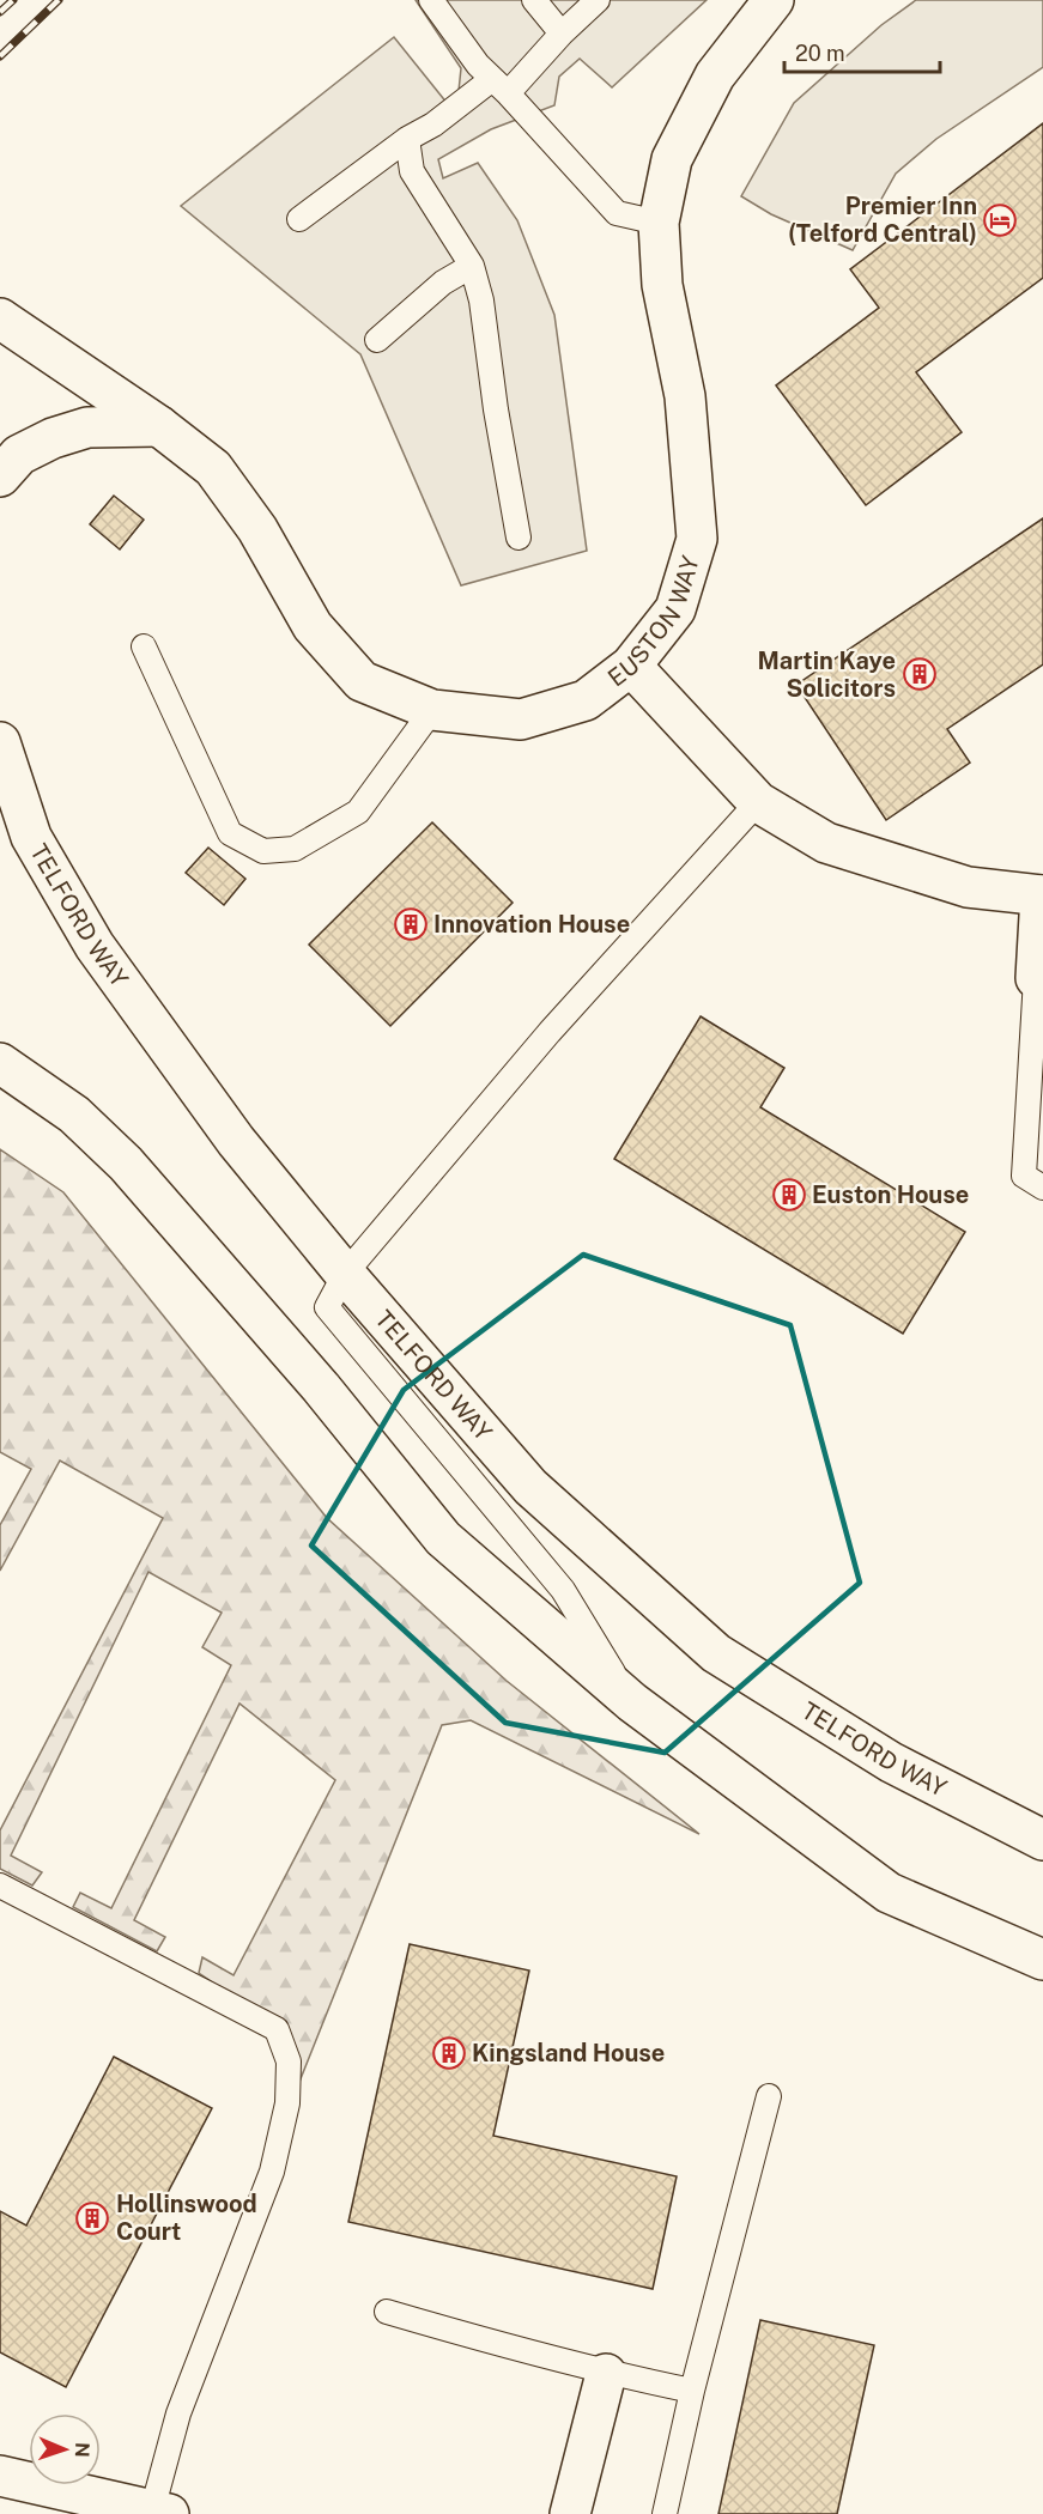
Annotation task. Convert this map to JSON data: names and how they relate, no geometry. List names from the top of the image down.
{
  "streets": {
    "main road": ["EUSTON WAY", "TELFORD WAY"]
  },
  "places": {
    "hotel": ["Premier Inn (Telford Central)"],
    "building": [
      "Martin Kaye Solicitors",
      "Innovation House",
      "Euston House",
      "Kingsland House",
      "Hollinswood Court"
    ]
  },
  "scale_bar": "20 m",
  "north": "right"
}
